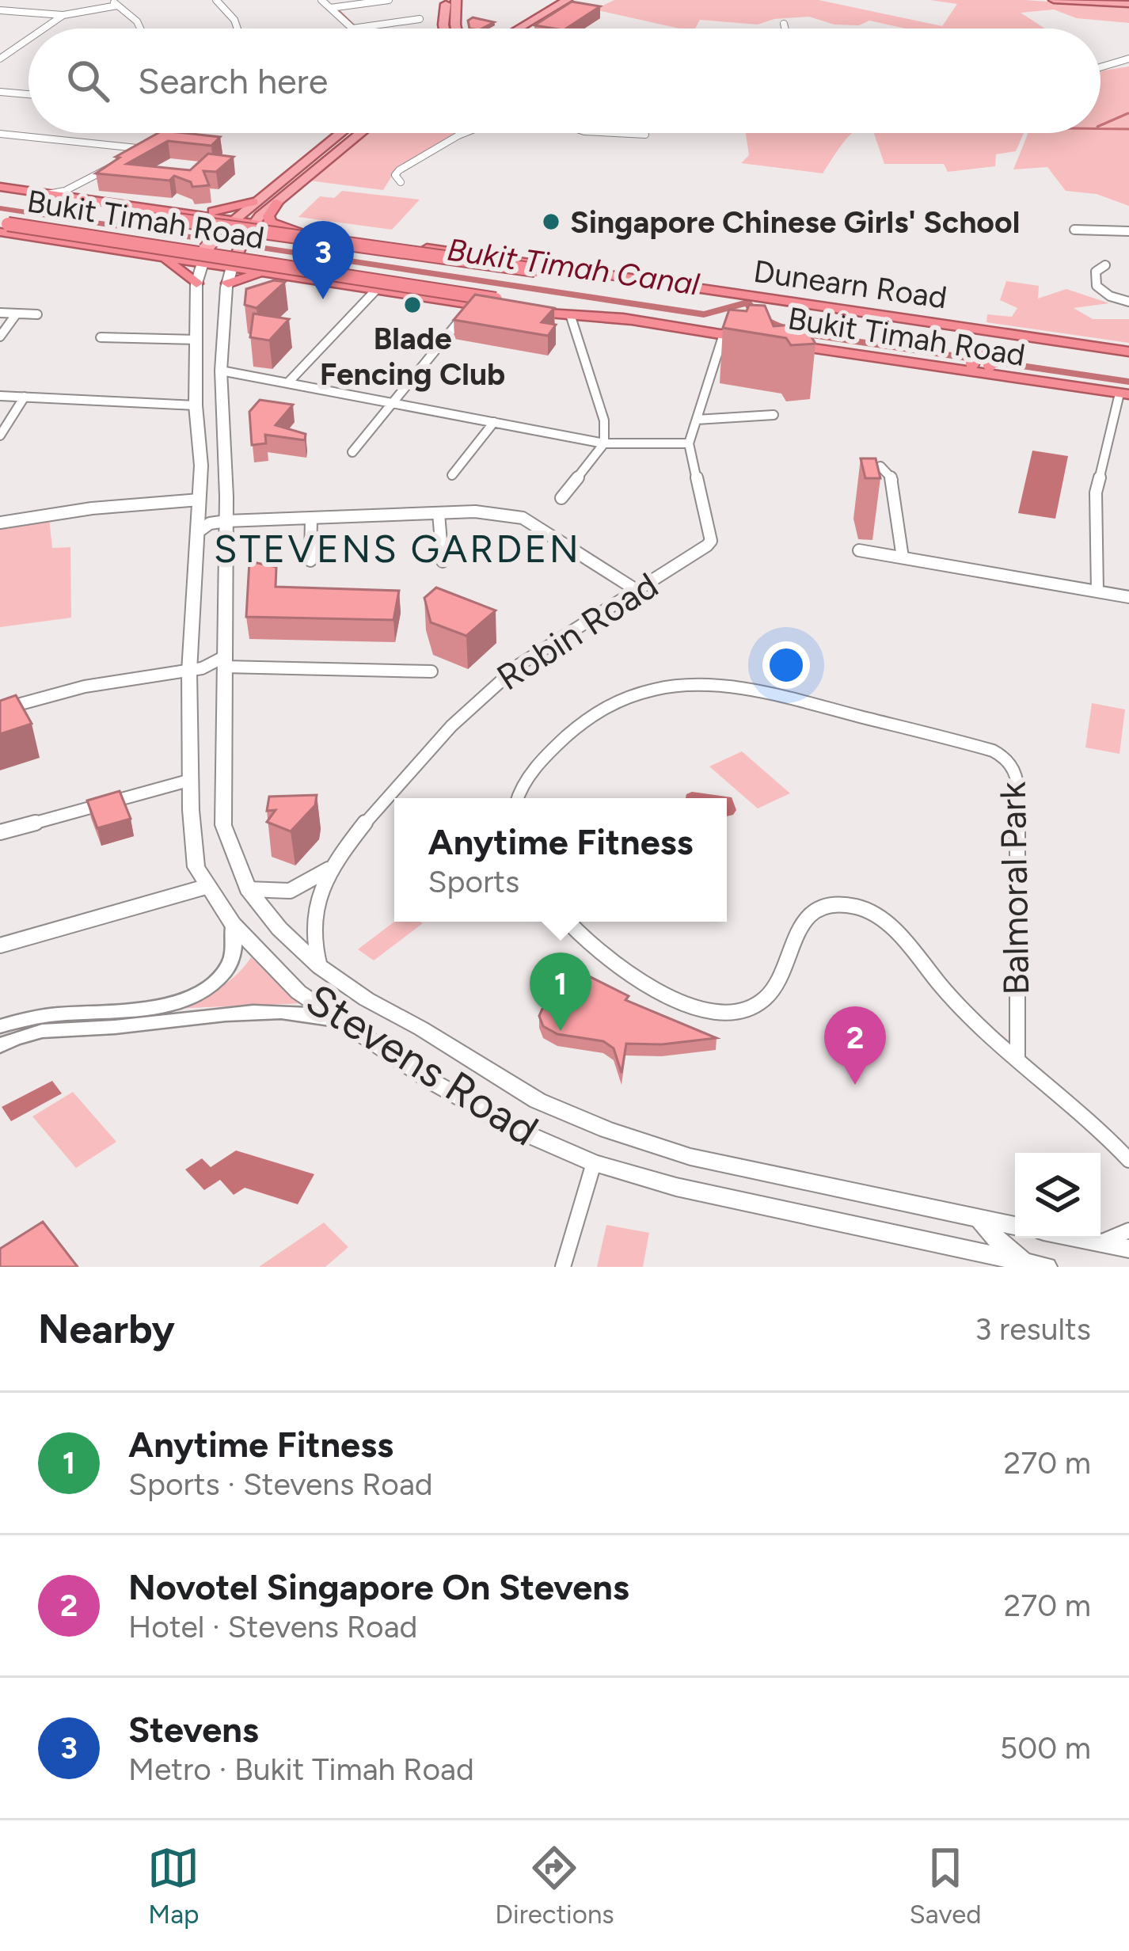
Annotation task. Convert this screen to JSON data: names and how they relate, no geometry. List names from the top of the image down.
{
  "streets": {
    "highway": ["Bukit Timah Road", "Dunearn Road"],
    "main road": ["Stevens Road"],
    "street": ["Robin Road", "Balmoral Park"]
  },
  "crossings": [
    ["Robin Road", "Stevens Road"]
  ],
  "districts": ["STEVENS GARDEN"],
  "water": ["Bukit Timah Canal"],
  "places": ["Singapore Chinese Girls' School", "Blade Fencing Club"],
  "page": {
    "search": "Search here",
    "pins": ["3", "1", "2"],
    "popup": ["Anytime Fitness", "Sports"],
    "heading": ["Nearby", "3 results"],
    "list": [
      {
        "mark": "1",
        "name": "Anytime Fitness",
        "note": "Sports · Stevens Road",
        "value": "270 m"
      },
      {
        "mark": "2",
        "name": "Novotel Singapore On Stevens",
        "note": "Hotel · Stevens Road",
        "value": "270 m"
      },
      {
        "mark": "3",
        "name": "Stevens",
        "note": "Metro · Bukit Timah Road",
        "value": "500 m"
      }
    ],
    "nav": ["Map", "Directions", "Saved"]
  }
}
